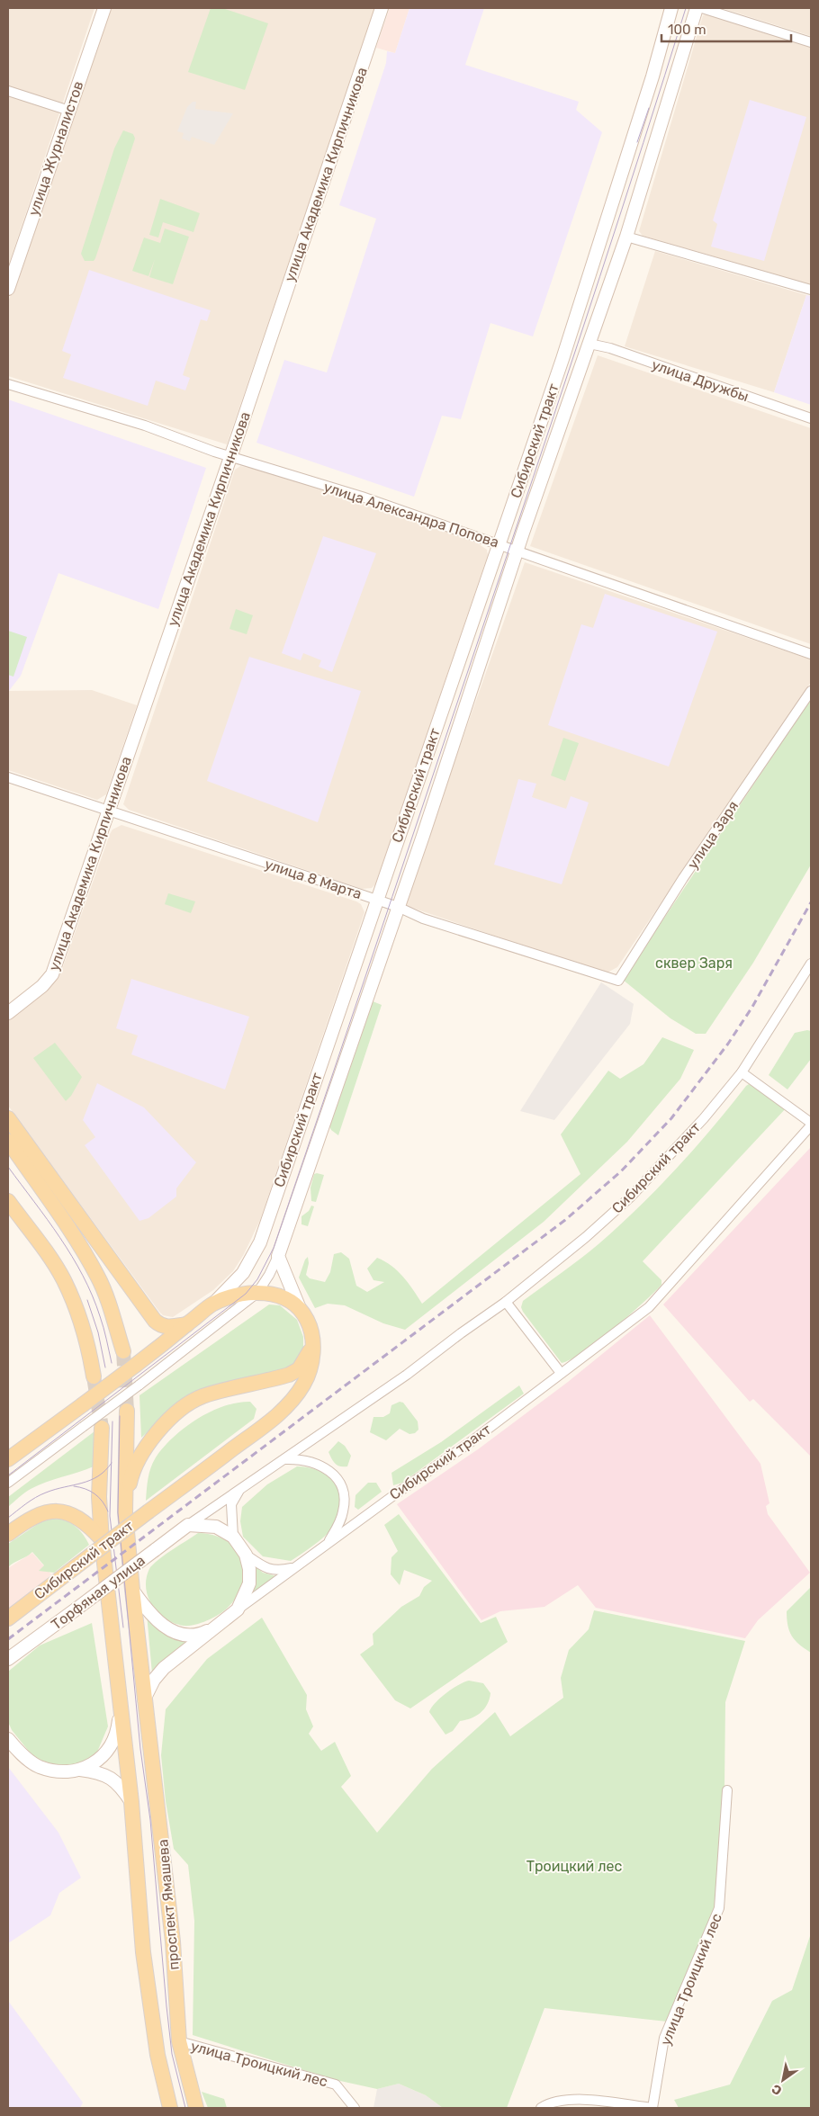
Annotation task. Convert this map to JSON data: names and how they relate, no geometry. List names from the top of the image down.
{
  "streets": {
    "main road": [
      "улица Журналистов",
      "улица Академика Кирпичникова",
      "Сибирский тракт",
      "Торфяная улица",
      "проспект Ямашева"
    ],
    "street": [
      "улица Дружбы",
      "улица Александра Попова",
      "улица Заря",
      "улица 8 Марта",
      "улица Троицкий лес"
    ]
  },
  "crossings": [
    ["улица Академика Кирпичникова", "улица Александра Попова"],
    ["улица Академика Кирпичникова", "улица 8 Марта"],
    ["улица Дружбы", "Сибирский тракт"],
    ["Сибирский тракт", "улица Александра Попова"],
    ["Сибирский тракт", "улица 8 Марта"],
    ["Сибирский тракт", "Торфяная улица"],
    ["Сибирский тракт", "проспект Ямашева"],
    ["улица Заря", "улица 8 Марта"],
    ["проспект Ямашева", "улица Троицкий лес"]
  ],
  "parks": ["сквер Заря", "Троицкий лес"],
  "scale_bar": "100 m",
  "north": "bottom left"
}
